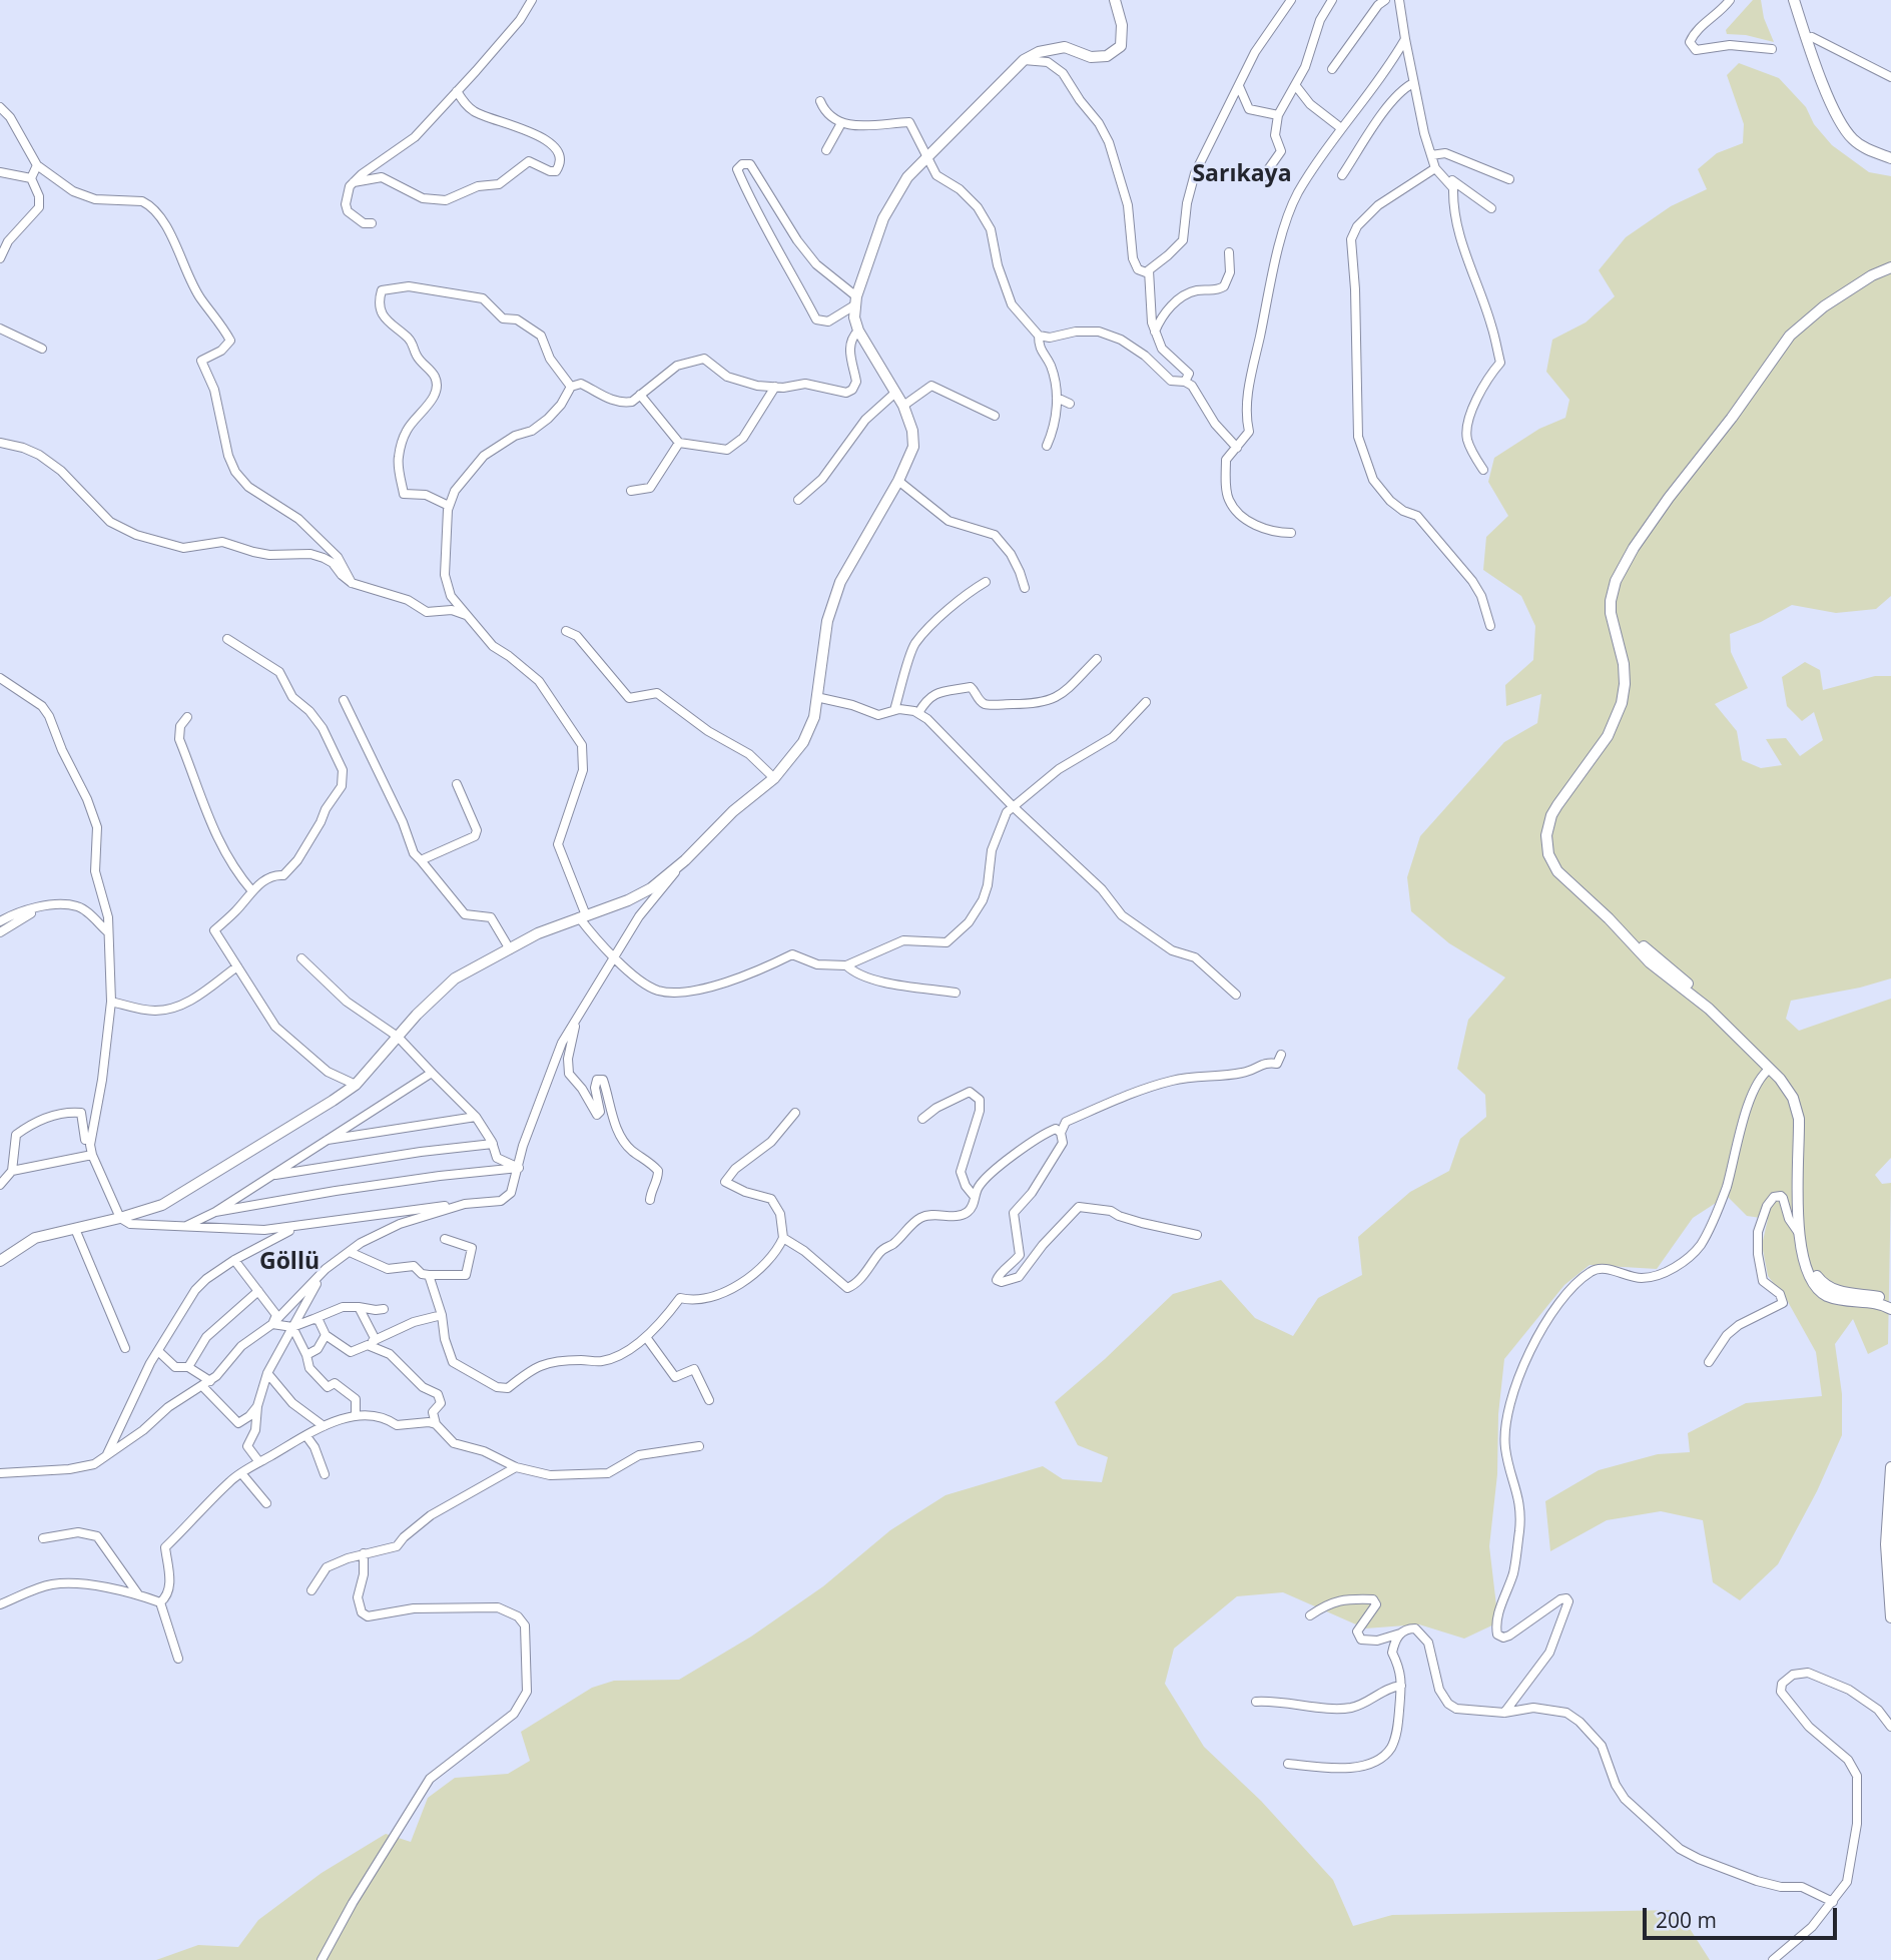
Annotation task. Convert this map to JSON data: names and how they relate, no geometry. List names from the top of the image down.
{
  "districts": ["Sarıkaya", "Göllü"],
  "scale_bar": "200 m"
}
